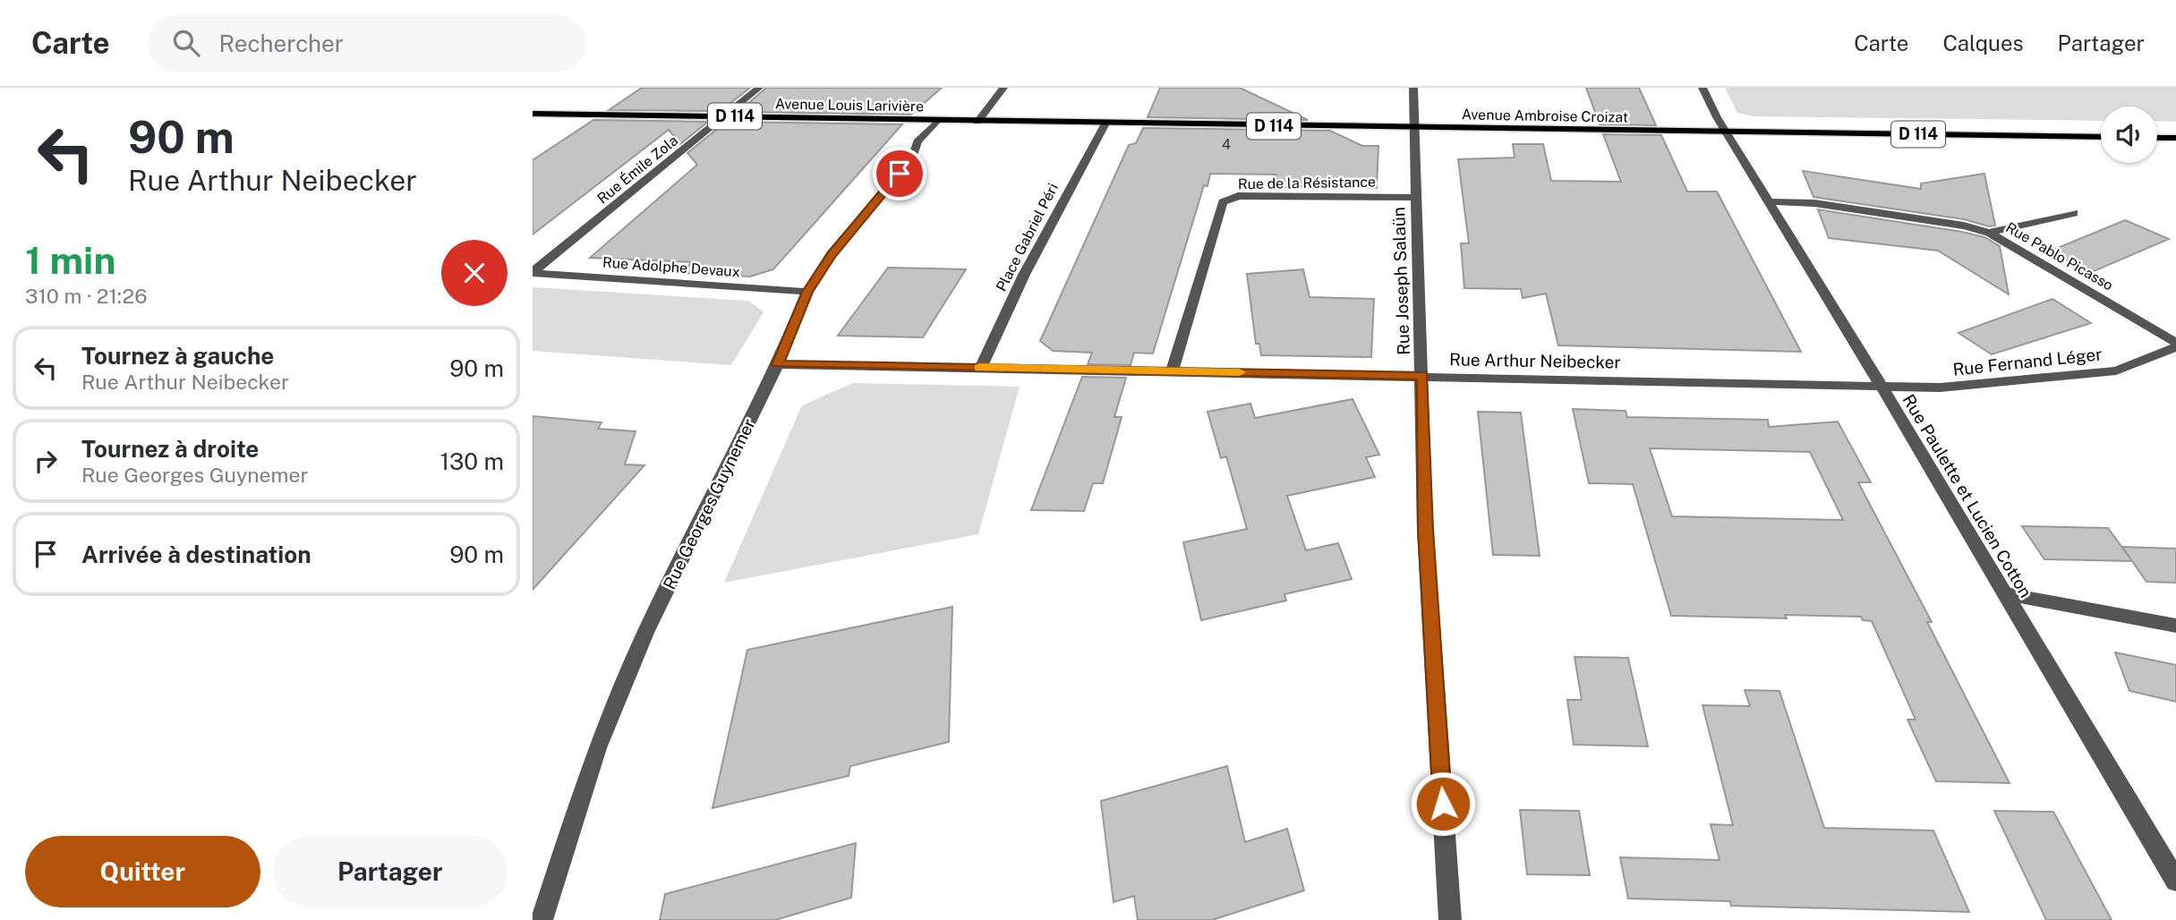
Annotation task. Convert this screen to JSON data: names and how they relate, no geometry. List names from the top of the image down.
{
  "streets": {
    "main road": ["Avenue Louis Larivière", "Avenue Ambroise Croizat", "D 114"],
    "street": [
      "Rue Émile Zola",
      "Rue de la Résistance",
      "Place Gabriel Péri",
      "Rue Pablo Picasso",
      "Rue Adolphe Devaux",
      "Rue Joseph Salaün",
      "Rue Arthur Neibecker",
      "Rue Fernand Léger",
      "Rue Paulette et Lucien Cotton",
      "Rue Georges Guynemer"
    ]
  },
  "crossings": [
    ["Avenue Louis Larivière", "Avenue Ambroise Croizat"],
    ["Avenue Louis Larivière", "Rue Émile Zola"],
    ["Avenue Louis Larivière", "Rue Georges Guynemer"],
    ["Avenue Ambroise Croizat", "Place Gabriel Péri"],
    ["Avenue Ambroise Croizat", "Rue Joseph Salaün"],
    ["Avenue Ambroise Croizat", "Rue Paulette et Lucien Cotton"],
    ["Rue Émile Zola", "Rue Adolphe Devaux"],
    ["Rue de la Résistance", "Rue Joseph Salaün"],
    ["Rue de la Résistance", "Rue Arthur Neibecker"],
    ["Place Gabriel Péri", "Rue Arthur Neibecker"],
    ["Rue Pablo Picasso", "Rue Fernand Léger"],
    ["Rue Pablo Picasso", "Rue Paulette et Lucien Cotton"],
    ["Rue Adolphe Devaux", "Rue Georges Guynemer"],
    ["Rue Joseph Salaün", "Rue Arthur Neibecker"],
    ["Rue Arthur Neibecker", "Rue Fernand Léger"],
    ["Rue Arthur Neibecker", "Rue Paulette et Lucien Cotton"],
    ["Rue Arthur Neibecker", "Rue Georges Guynemer"],
    ["Rue Fernand Léger", "Rue Paulette et Lucien Cotton"]
  ],
  "house_numbers": ["4"],
  "page": {
    "header": "Carte",
    "search": "Rechercher",
    "nav": ["Carte", "Calques", "Partager"],
    "turn": ["90 m", "Rue Arthur Neibecker"],
    "heading": ["1 min", "310 m · 21:26"],
    "list": [
      {
        "name": "Tournez à gauche",
        "note": "Rue Arthur Neibecker",
        "value": "90 m"
      },
      {
        "name": "Tournez à droite",
        "note": "Rue Georges Guynemer",
        "value": "130 m"
      },
      {
        "name": "Arrivée à destination",
        "value": "90 m"
      }
    ],
    "buttons": ["Quitter", "Partager"]
  }
}
